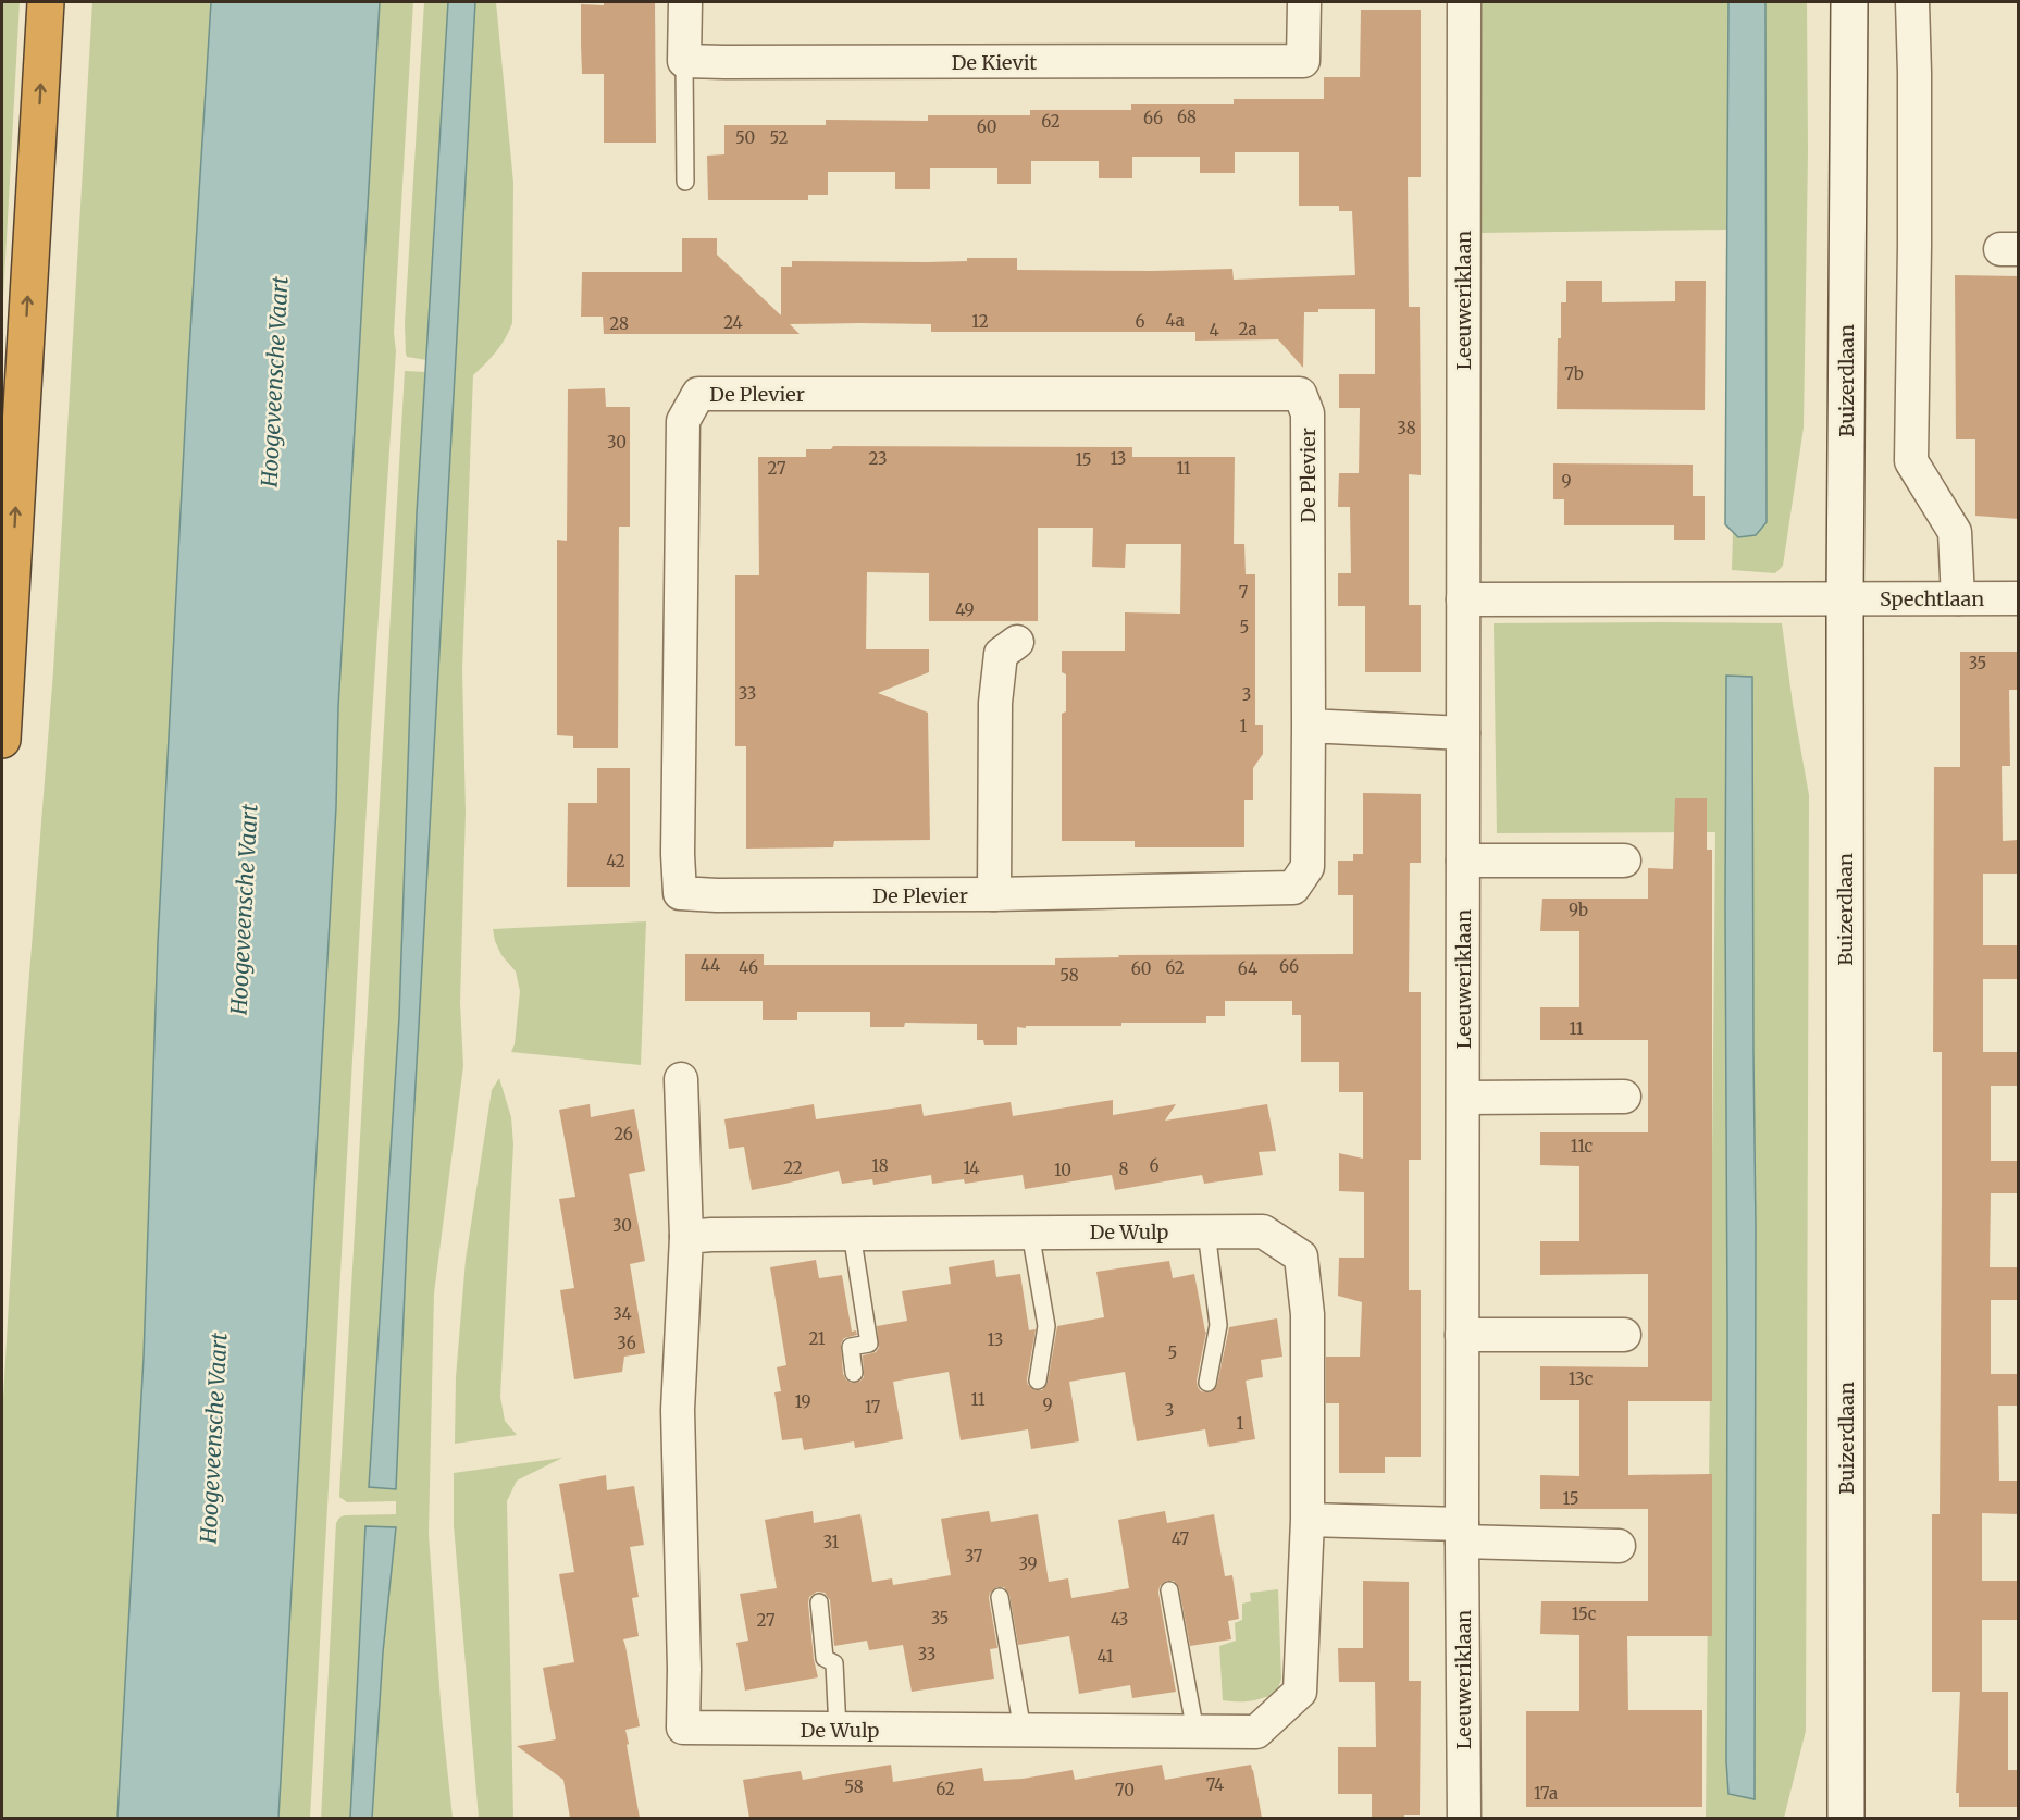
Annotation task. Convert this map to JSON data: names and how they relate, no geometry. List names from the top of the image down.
{
  "streets": {
    "street": [
      "De Kievit",
      "Leeuweriklaan",
      "Buizerdlaan",
      "De Plevier",
      "Spechtlaan",
      "De Wulp"
    ]
  },
  "crossings": [
    ["Buizerdlaan", "Spechtlaan"]
  ],
  "water": ["Hoogeveensche Vaart"],
  "house_numbers": [
    "68",
    "66",
    "62",
    "60",
    "50",
    "52",
    "4a",
    "12",
    "6",
    "24",
    "28",
    "2a",
    "4",
    "7b",
    "38",
    "30",
    "23",
    "13",
    "15",
    "27",
    "11",
    "9",
    "7",
    "49",
    "5",
    "35",
    "33",
    "3",
    "1",
    "42",
    "9b",
    "44",
    "66",
    "46",
    "62",
    "60",
    "64",
    "58",
    "11",
    "26",
    "11c",
    "18",
    "6",
    "22",
    "14",
    "8",
    "10",
    "30",
    "34",
    "21",
    "13",
    "36",
    "5",
    "13c",
    "11",
    "19",
    "9",
    "17",
    "3",
    "1",
    "15",
    "47",
    "31",
    "37",
    "39",
    "15c",
    "35",
    "43",
    "27",
    "33",
    "41",
    "74",
    "58",
    "62",
    "70",
    "17a"
  ]
}
